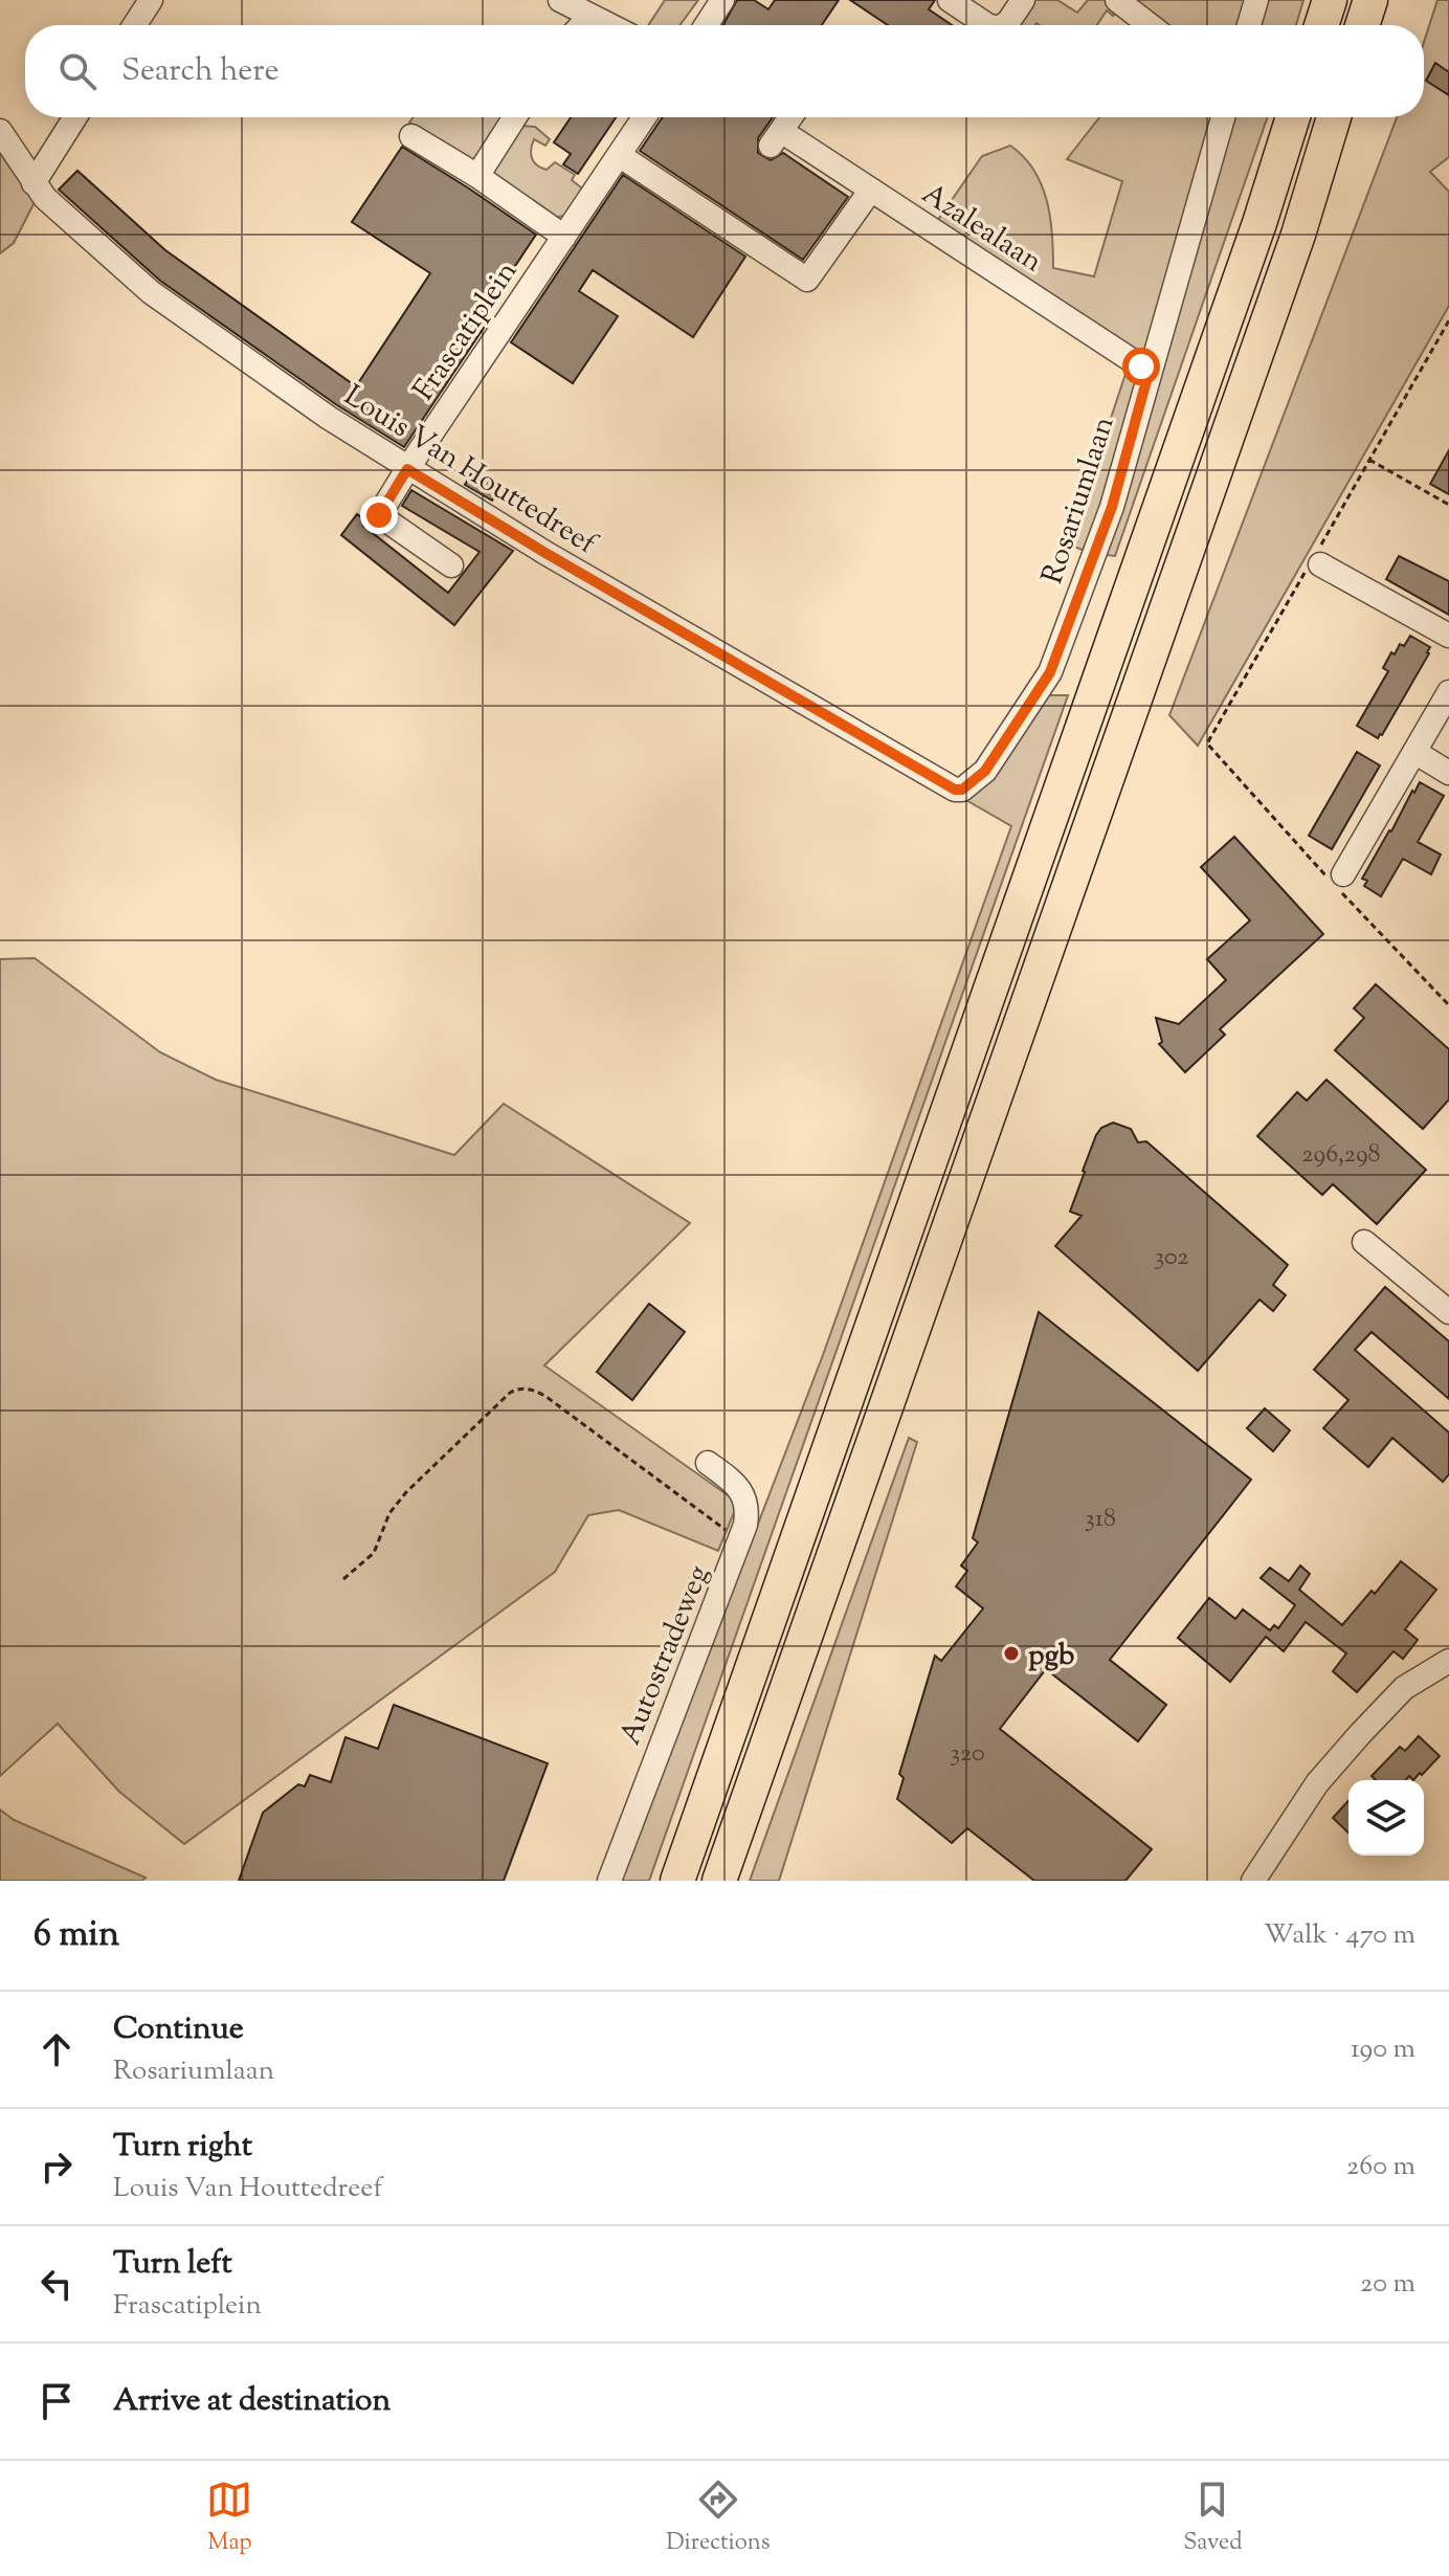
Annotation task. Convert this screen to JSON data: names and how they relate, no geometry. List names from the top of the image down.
{
  "streets": {
    "street": [
      "Azalealaan",
      "Frascatiplein",
      "Louis Van Houttedreef",
      "Rosariumlaan",
      "Autostradeweg"
    ]
  },
  "crossings": [
    ["Azalealaan", "Rosariumlaan"],
    ["Frascatiplein", "Louis Van Houttedreef"],
    ["Louis Van Houttedreef", "Rosariumlaan"]
  ],
  "places": ["pgb"],
  "house_numbers": [
    "296,298",
    "302",
    "318",
    "320"
  ],
  "page": {
    "search": "Search here",
    "heading": ["6 min", "Walk · 470 m"],
    "list": [
      ["Continue", "Rosariumlaan", "190 m"],
      ["Turn right", "Louis Van Houttedreef", "260 m"],
      ["Turn left", "Frascatiplein", "20 m"],
      "Arrive at destination"
    ],
    "nav": ["Map", "Directions", "Saved"]
  }
}
